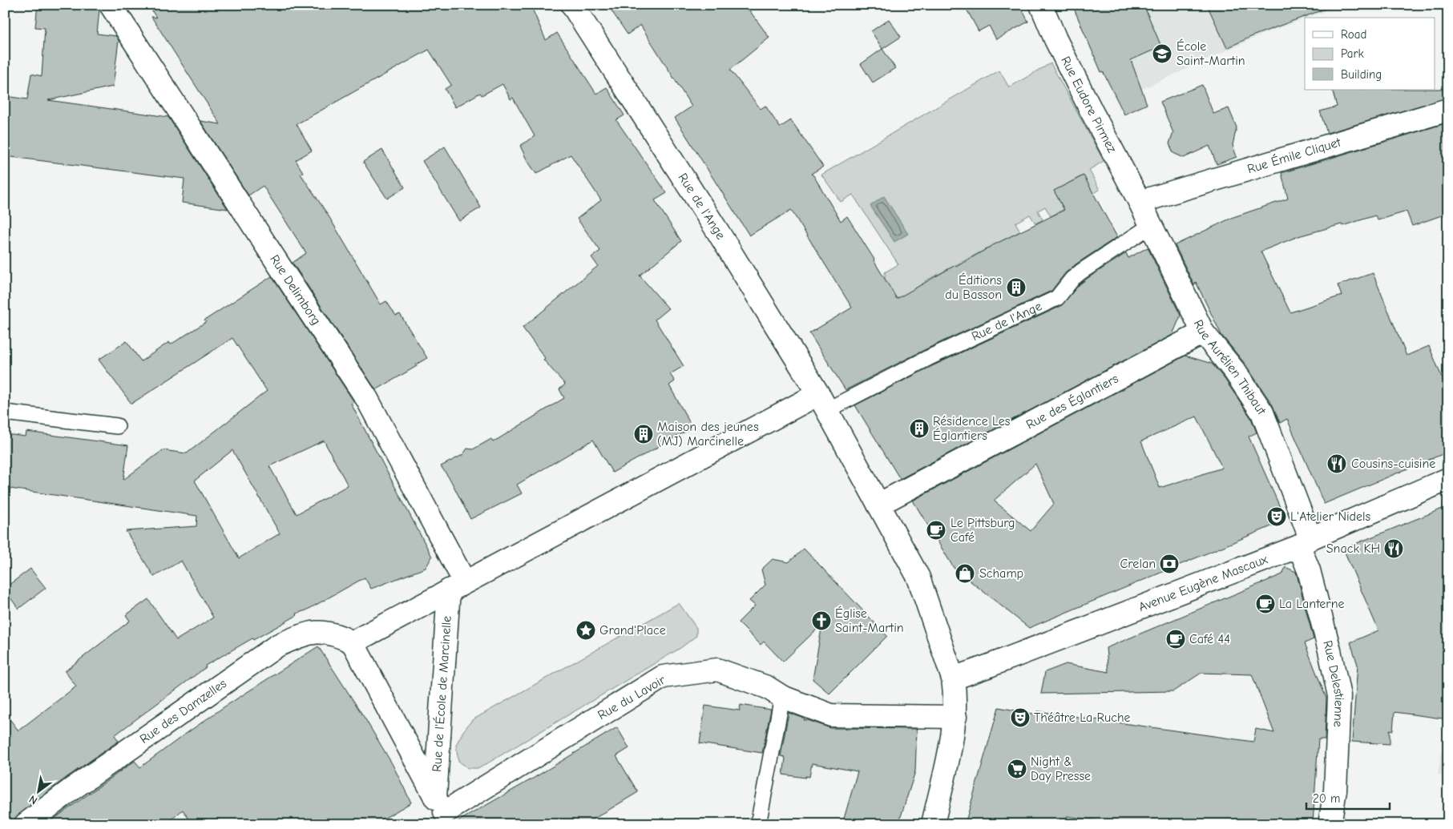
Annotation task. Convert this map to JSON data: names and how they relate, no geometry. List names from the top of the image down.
{
  "streets": {
    "street": [
      "Rue Eudore Pirmez",
      "Rue Émile Cliquet",
      "Rue de l'Ange",
      "Rue Delimborg",
      "Rue Aurélien Thibaut",
      "Rue des Églantiers",
      "Avenue Eugène Mascaux",
      "Rue Delestienne",
      "Rue de l'École de Marcinelle",
      "Rue du Lavoir",
      "Rue des Damzelles"
    ]
  },
  "crossings": [
    ["Rue Eudore Pirmez", "Rue Émile Cliquet"],
    ["Rue Eudore Pirmez", "Rue Aurélien Thibaut"],
    ["Rue Émile Cliquet", "Rue Aurélien Thibaut"],
    ["Rue de l'Ange", "Rue Aurélien Thibaut"],
    ["Rue de l'Ange", "Rue des Églantiers"],
    ["Rue de l'Ange", "Avenue Eugène Mascaux"],
    ["Rue de l'Ange", "Rue du Lavoir"],
    ["Rue Delimborg", "Rue de l'École de Marcinelle"],
    ["Rue Aurélien Thibaut", "Rue des Églantiers"],
    ["Rue Aurélien Thibaut", "Avenue Eugène Mascaux"],
    ["Rue Aurélien Thibaut", "Rue Delestienne"],
    ["Avenue Eugène Mascaux", "Rue Delestienne"],
    ["Rue de l'École de Marcinelle", "Rue du Lavoir"],
    ["Rue de l'École de Marcinelle", "Rue des Damzelles"]
  ],
  "places": {
    "school or university": ["École Saint-Martin"],
    "building": ["Éditions du Basson", "Résidence Les Églantiers", "Maison des jeunes (MJ) Marcinelle"],
    "restaurant": ["Cousins-cuisine", "Snack KH"],
    "theatre": ["L'Atelier Nidels", "Théâtre La Ruche"],
    "cafe": ["Le Pittsburg Café", "La Lanterne", "Café 44"],
    "bank": ["Crelan"],
    "shop": ["Schamp"],
    "church": ["Église Saint-Martin"],
    "place": ["Grand'Place"],
    "supermarket": ["Night & Day Presse"]
  },
  "legend": ["Road", "Park", "Building"],
  "scale_bar": "20 m",
  "north": "bottom left"
}
